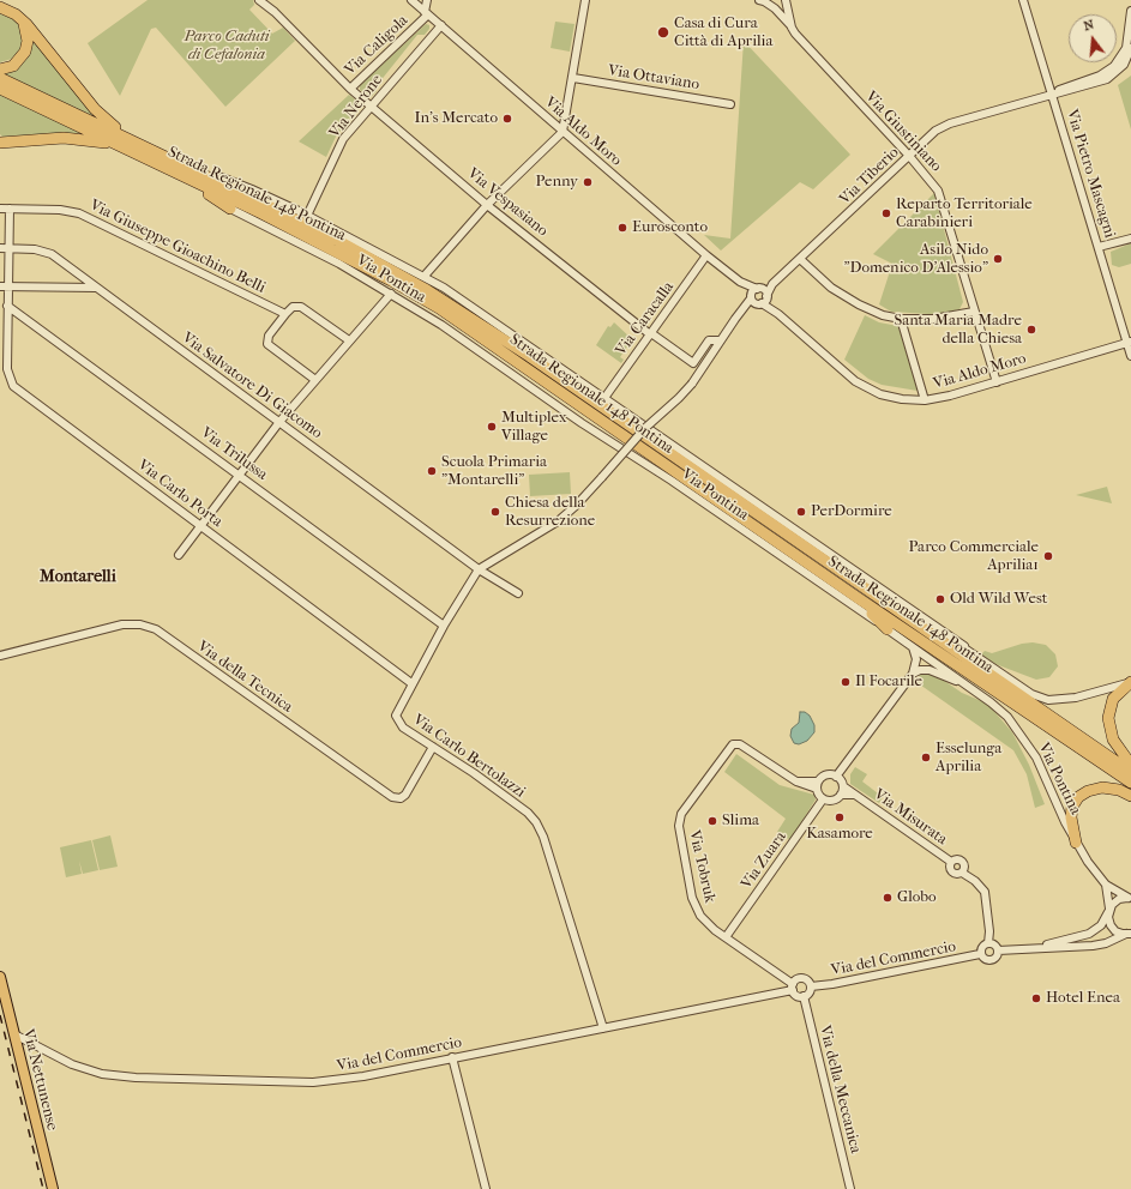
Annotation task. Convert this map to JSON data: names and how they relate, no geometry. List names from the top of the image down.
{
  "streets": {
    "highway": ["Strada Regionale 148 Pontina"],
    "main road": ["Via Nettunense"],
    "street": [
      "Via Caligola",
      "Via Ottaviano",
      "Via Nerone",
      "Via Aldo Moro",
      "Via Giustiniano",
      "Via Pietro Mascagni",
      "Via Tiberio",
      "Via Vespasiano",
      "Via Giuseppe Gioachino Belli",
      "Via Pontina",
      "Via Caracalla",
      "Via Salvatore Di Giacomo",
      "Via Trilussa",
      "Via Carlo Porta",
      "Via della Tecnica",
      "Via Carlo Bertolazzi",
      "Via Misurata",
      "Via Zuara",
      "Via Tobruk",
      "Via del Commercio",
      "Via della Meccanica"
    ]
  },
  "crossings": [
    ["Via Caligola", "Via Aldo Moro"],
    ["Via Caligola", "Via Vespasiano"],
    ["Via Nerone", "Via Aldo Moro"],
    ["Via Nerone", "Via Vespasiano"],
    ["Via Nerone", "Via Pontina"],
    ["Via Aldo Moro", "Via Giustiniano"],
    ["Via Aldo Moro", "Via Pietro Mascagni"],
    ["Via Aldo Moro", "Via Tiberio"],
    ["Via Aldo Moro", "Via Caracalla"],
    ["Via Giustiniano", "Via Tiberio"],
    ["Via Pietro Mascagni", "Via Tiberio"],
    ["Via Vespasiano", "Via Caracalla"],
    ["Via Giuseppe Gioachino Belli", "Via Carlo Porta"],
    ["Via Pontina", "Via Caracalla"],
    ["Via Salvatore Di Giacomo", "Via Carlo Porta"],
    ["Via Salvatore Di Giacomo", "Via Carlo Bertolazzi"],
    ["Via Trilussa", "Via Carlo Porta"],
    ["Via Trilussa", "Via Carlo Bertolazzi"],
    ["Via Carlo Porta", "Via Carlo Bertolazzi"],
    ["Via della Tecnica", "Via Carlo Bertolazzi"],
    ["Via Carlo Bertolazzi", "Via del Commercio"],
    ["Via Misurata", "Via Zuara"],
    ["Via Misurata", "Via Tobruk"],
    ["Via Misurata", "Via del Commercio"],
    ["Via Zuara", "Via Tobruk"],
    ["Via Tobruk", "Via del Commercio"],
    ["Via Tobruk", "Via della Meccanica"],
    ["Via del Commercio", "Via Nettunense"],
    ["Via del Commercio", "Via della Meccanica"]
  ],
  "districts": ["Montarelli"],
  "parks": ["Parco Caduti di Cefalonia"],
  "places": [
    "Casa di Cura Città di Aprilia",
    "In's Mercato",
    "Penny",
    "Reparto Territoriale Carabinieri",
    "Eurosconto",
    "Asilo Nido \"Domenico D'Alessio\"",
    "Santa Maria Madre della Chiesa",
    "Multiplex Village",
    "Scuola Primaria \"Montarelli\"",
    "Chiesa della Resurrezione",
    "PerDormire",
    "Parco Commerciale Aprilia1",
    "Old Wild West",
    "Il Focarile",
    "Esselunga Aprilia",
    "Kasamore",
    "Slima",
    "Globo",
    "Hotel Enea"
  ],
  "north": "top"
}
